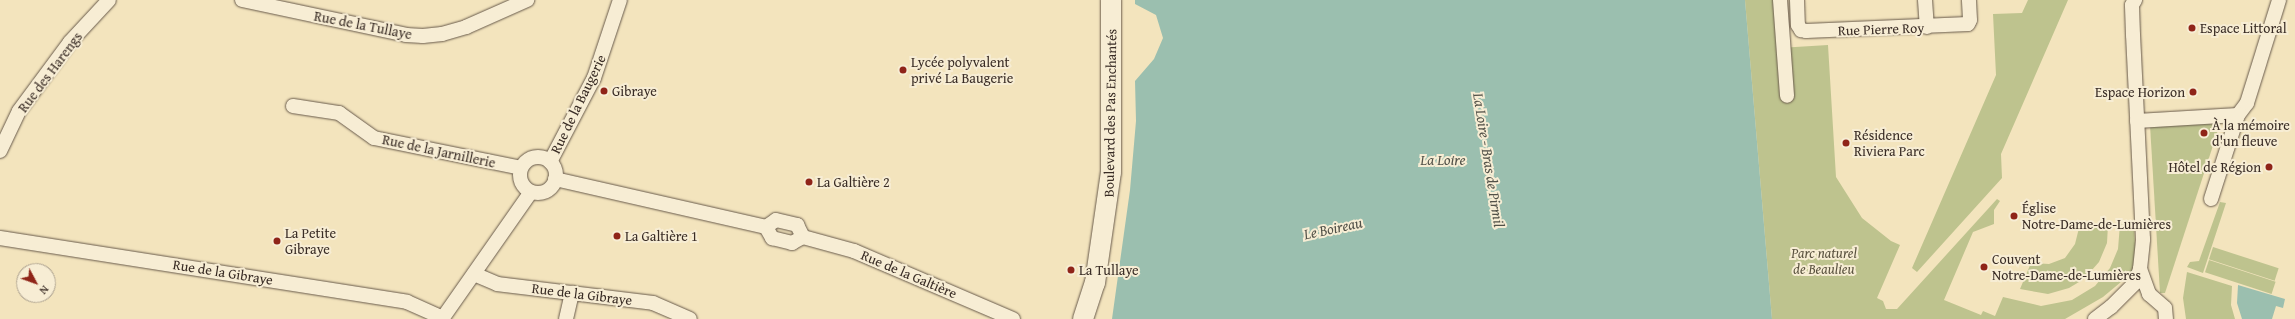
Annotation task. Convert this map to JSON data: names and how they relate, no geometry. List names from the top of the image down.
{
  "streets": {
    "main road": ["Boulevard des Pas Enchantés"],
    "street": [
      "Rue de la Tullaye",
      "Rue Pierre Roy",
      "Rue des Harengs",
      "Rue de la Baugerie",
      "Rue de la Jarnillerie",
      "Rue de la Gibraye",
      "Rue de la Galtière"
    ]
  },
  "crossings": [
    ["Rue de la Baugerie", "Rue de la Jarnillerie"],
    ["Rue de la Baugerie", "Rue de la Galtière"],
    ["Rue de la Jarnillerie", "Rue de la Galtière"]
  ],
  "water": ["La Loire", "La Loire - Bras de Pirmil", "Le Boireau"],
  "parks": ["Parc naturel de Beaulieu"],
  "places": [
    "Espace Littoral",
    "Lycée polyvalent privé La Baugerie",
    "Gibraye",
    "Espace Horizon",
    "À la mémoire d'un fleuve",
    "Résidence Riviera Parc",
    "Hôtel de Région",
    "La Galtière 2",
    "Église Notre-Dame-de-Lumières",
    "La Galtière 1",
    "La Petite Gibraye",
    "Couvent Notre-Dame-de-Lumières",
    "La Tullaye"
  ],
  "north": "bottom right"
}
